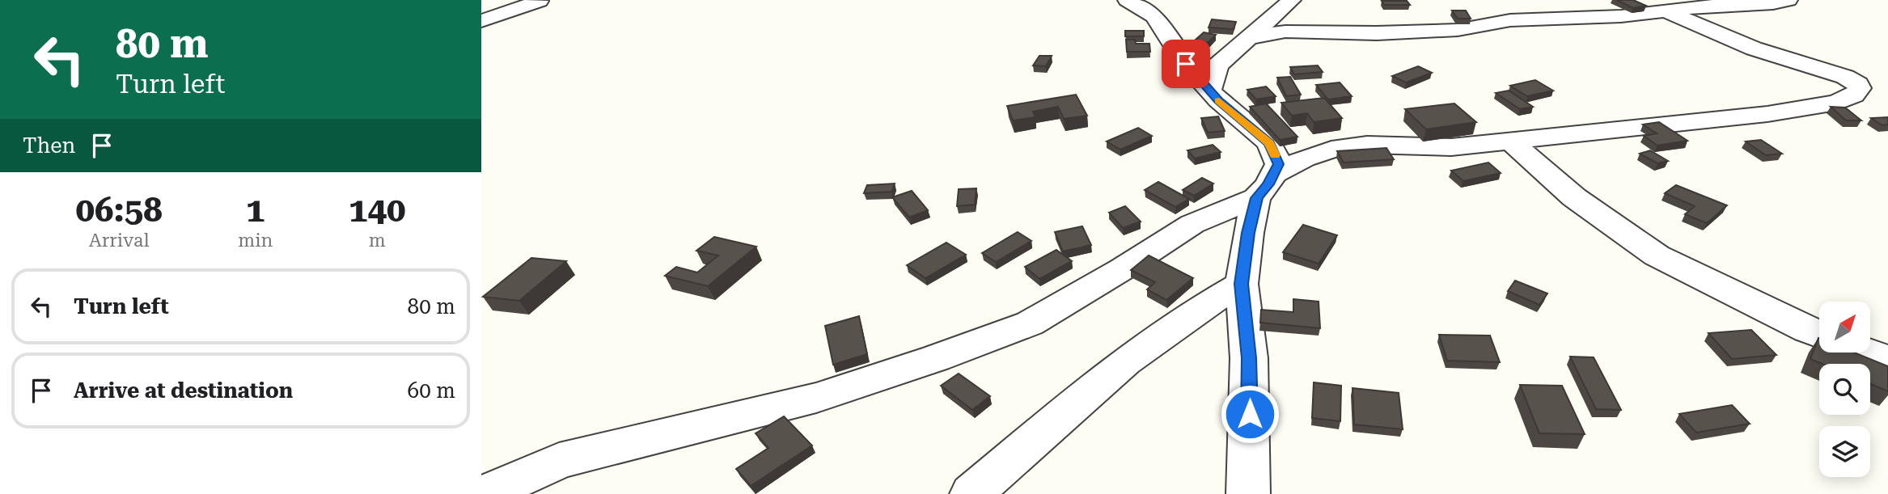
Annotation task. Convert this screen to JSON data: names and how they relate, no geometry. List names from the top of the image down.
{
  "north": "top right",
  "page": {
    "turn": ["80 m", "Turn left"],
    "then": "Then",
    "eta": [
      "06:58",
      "Arrival",
      "1",
      "min",
      "140",
      "m"
    ],
    "list": [
      {
        "name": "Turn left",
        "value": "80 m"
      },
      {
        "name": "Arrive at destination",
        "value": "60 m"
      }
    ]
  }
}
